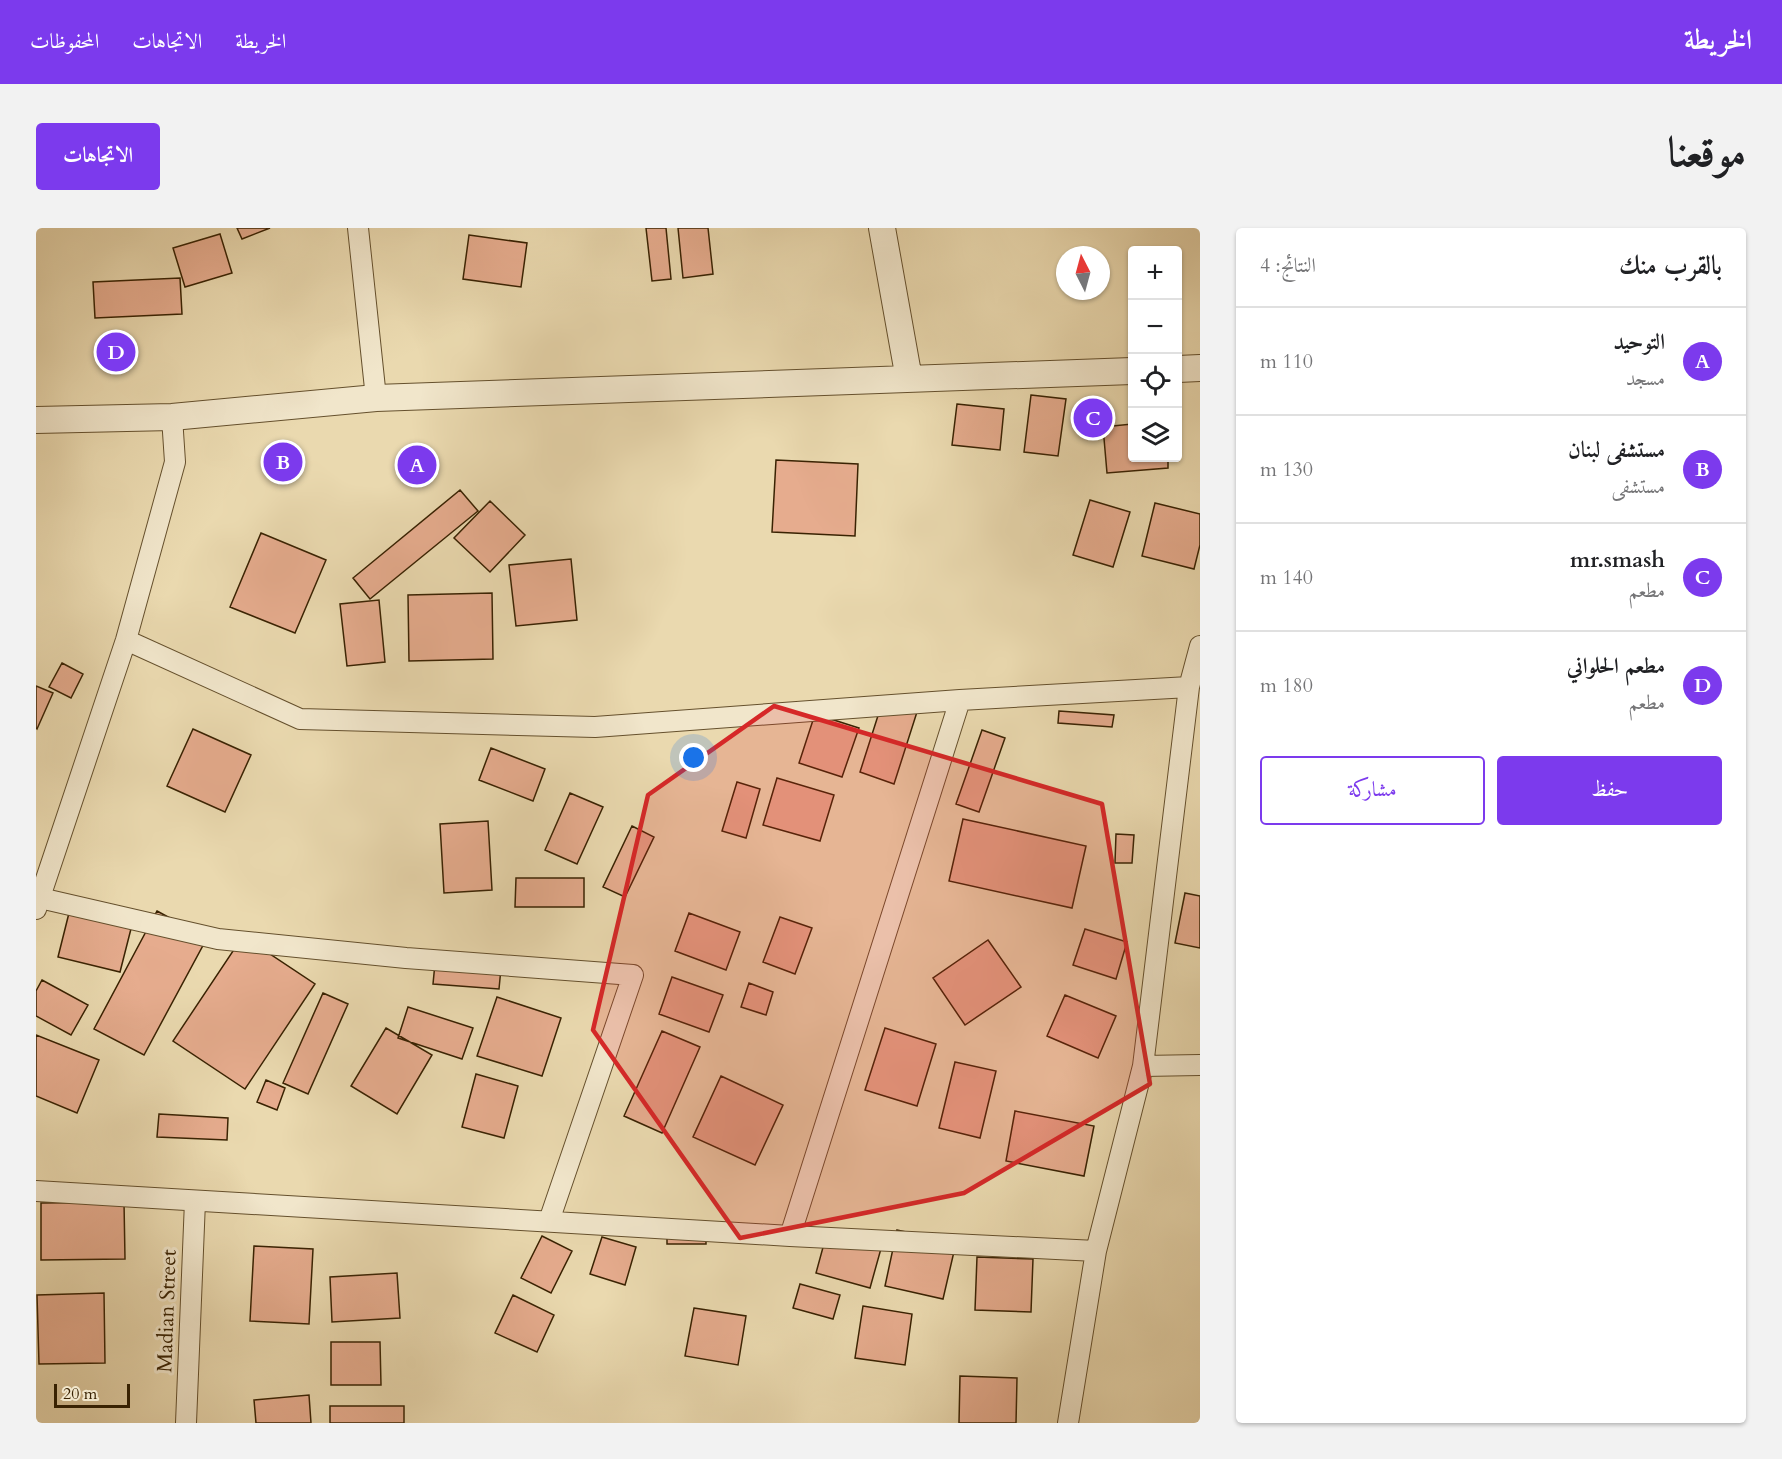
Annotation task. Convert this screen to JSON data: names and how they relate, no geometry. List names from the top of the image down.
{
  "streets": {
    "street": ["Madian Street"]
  },
  "scale_bar": "20 m",
  "north": "top",
  "page": {
    "header": "الخريطة",
    "nav": ["الخريطة", "الاتجاهات", "المحفوظات"],
    "title": "موقعنا",
    "buttons": [
      "الاتجاهات",
      ["حفظ", "مشاركة"]
    ],
    "heading": ["بالقرب منك", "النتائج: 4"],
    "map_buttons": ["+", "−"],
    "list": [
      {
        "mark": "A",
        "name": "التوحيد",
        "note": "مسجد",
        "value": "110 m"
      },
      {
        "mark": "B",
        "name": "مستشفى لبنان",
        "note": "مستشفى",
        "value": "130 m"
      },
      {
        "mark": "C",
        "name": "mr.smash",
        "note": "مطعم",
        "value": "140 m"
      },
      {
        "mark": "D",
        "name": "مطعم الحلواني",
        "note": "مطعم",
        "value": "180 m"
      }
    ],
    "pins": [
      "D",
      "C",
      "B",
      "A"
    ],
    "scale": "20 m"
  }
}
